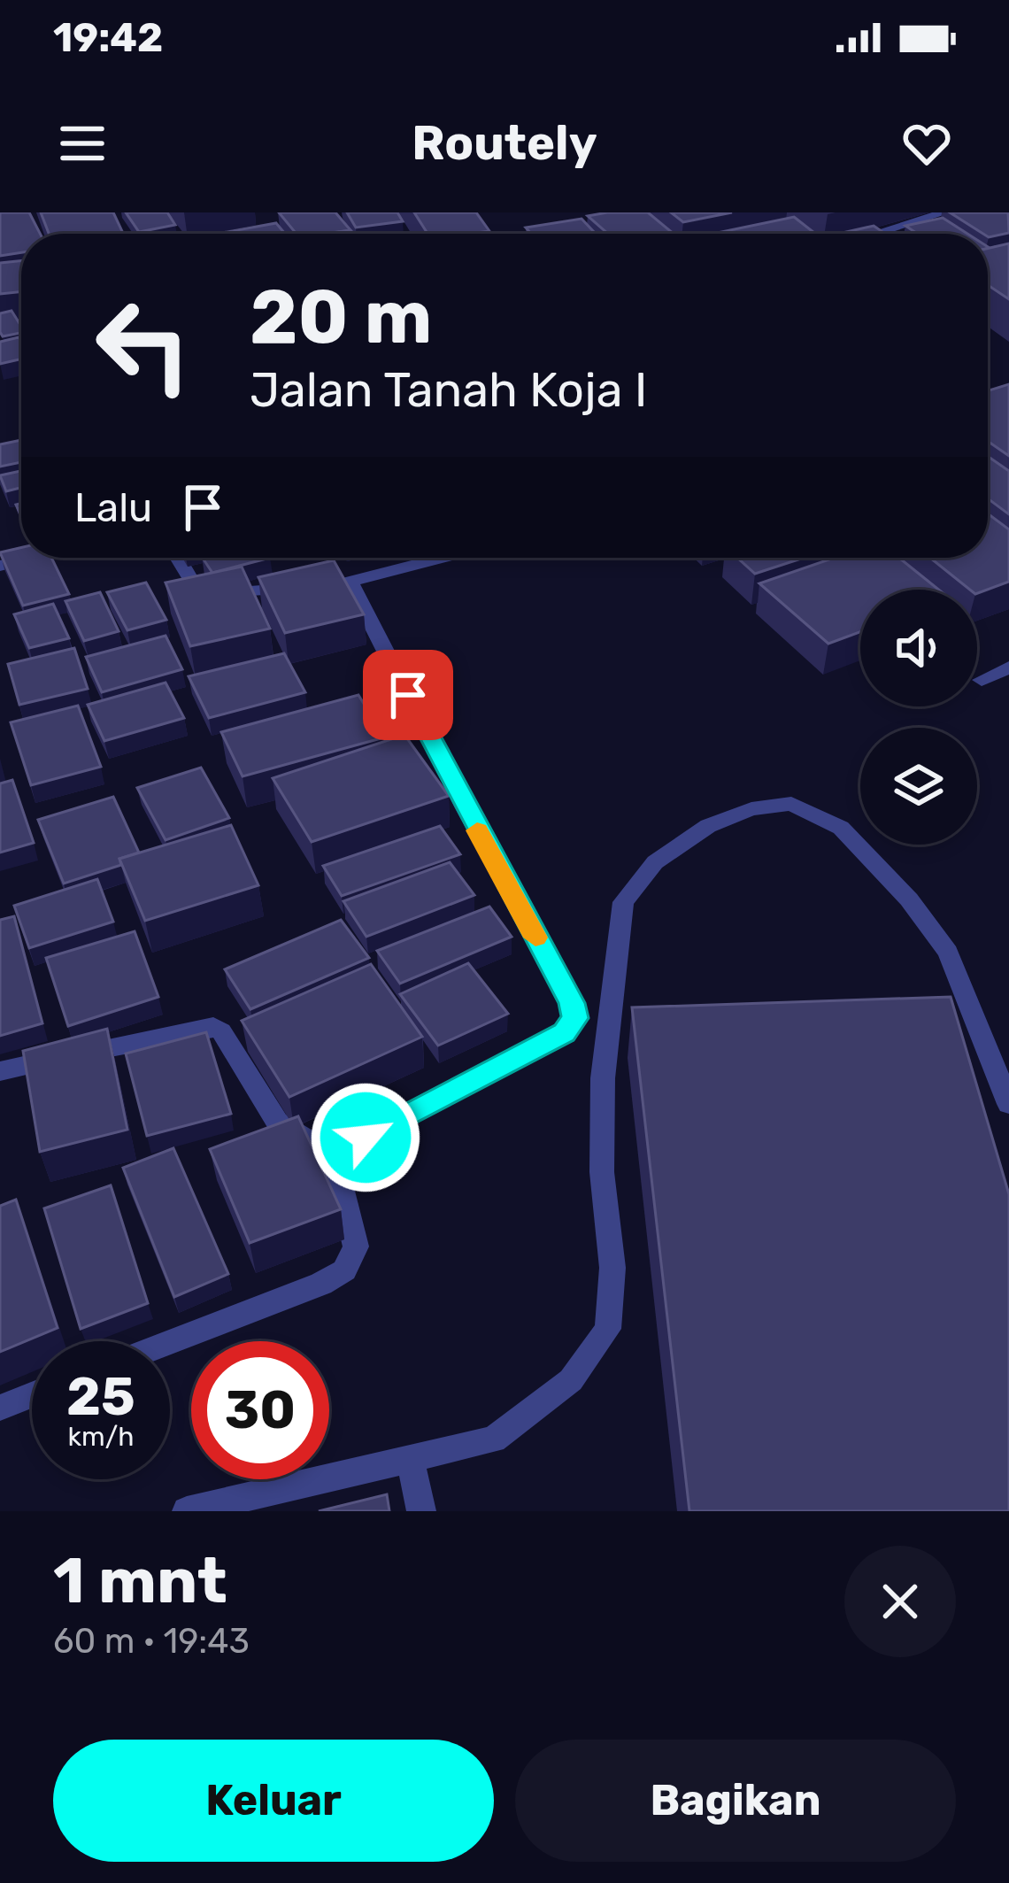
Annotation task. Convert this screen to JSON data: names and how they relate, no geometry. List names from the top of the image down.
{
  "page": {
    "status": "19:42",
    "header": "Routely",
    "turn": ["20 m", "Jalan Tanah Koja I"],
    "then": "Lalu",
    "speed": "25 km/h",
    "limit": "30",
    "heading": ["1 mnt", "60 m · 19:43"],
    "buttons": ["Keluar", "Bagikan"]
  }
}
